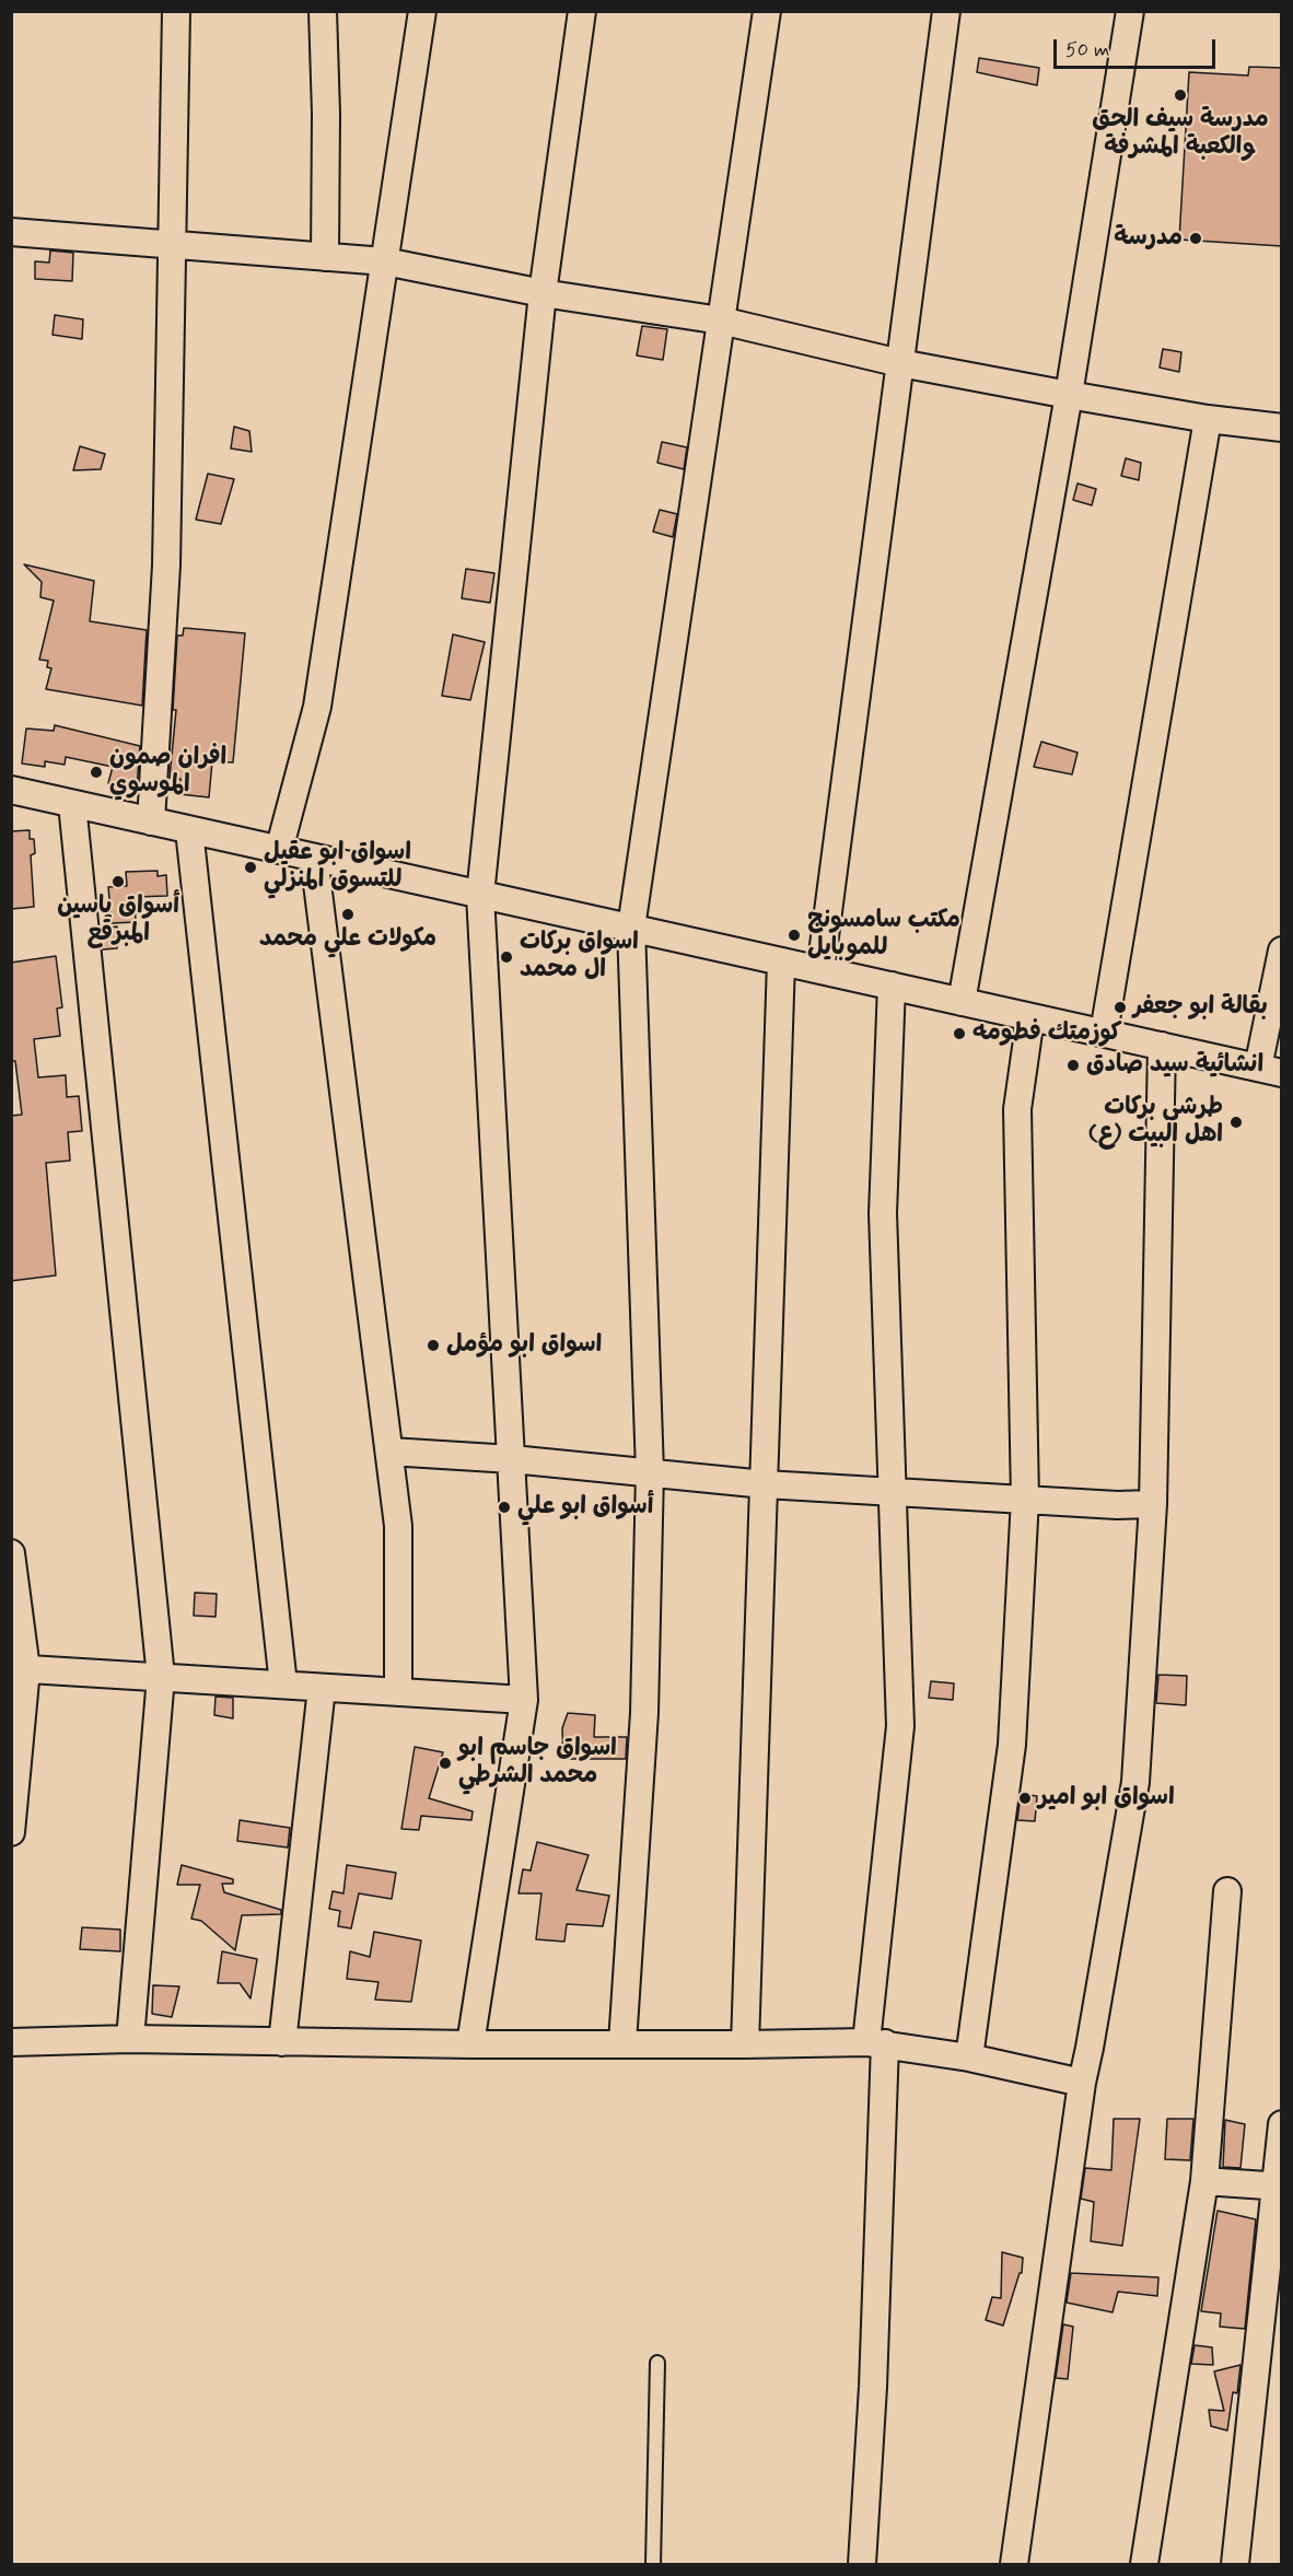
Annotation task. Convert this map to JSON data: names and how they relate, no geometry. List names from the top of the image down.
{
  "places": [
    "مدرسة سيف الحق والكعبة المشرفة",
    "مدرسة",
    "افران صمون الموسوي",
    "اسواق ابو عقيل للتسوق المنزلي",
    "أسواق ياسين المبرقع",
    "مكولات علي محمد",
    "مكتب سامسونج للموبايل",
    "اسواق بركات ال محمد",
    "بقالة ابو جعفر",
    "كوزمتك فطومه",
    "انشائية سيد صادق",
    "طرشي بركات اهل البيت (ع)",
    "اسواق ابو مؤمل",
    "أسواق ابو علي",
    "اسواق جاسم ابو محمد الشرطي",
    "اسواق ابو امير"
  ],
  "scale_bar": "50 m"
}
